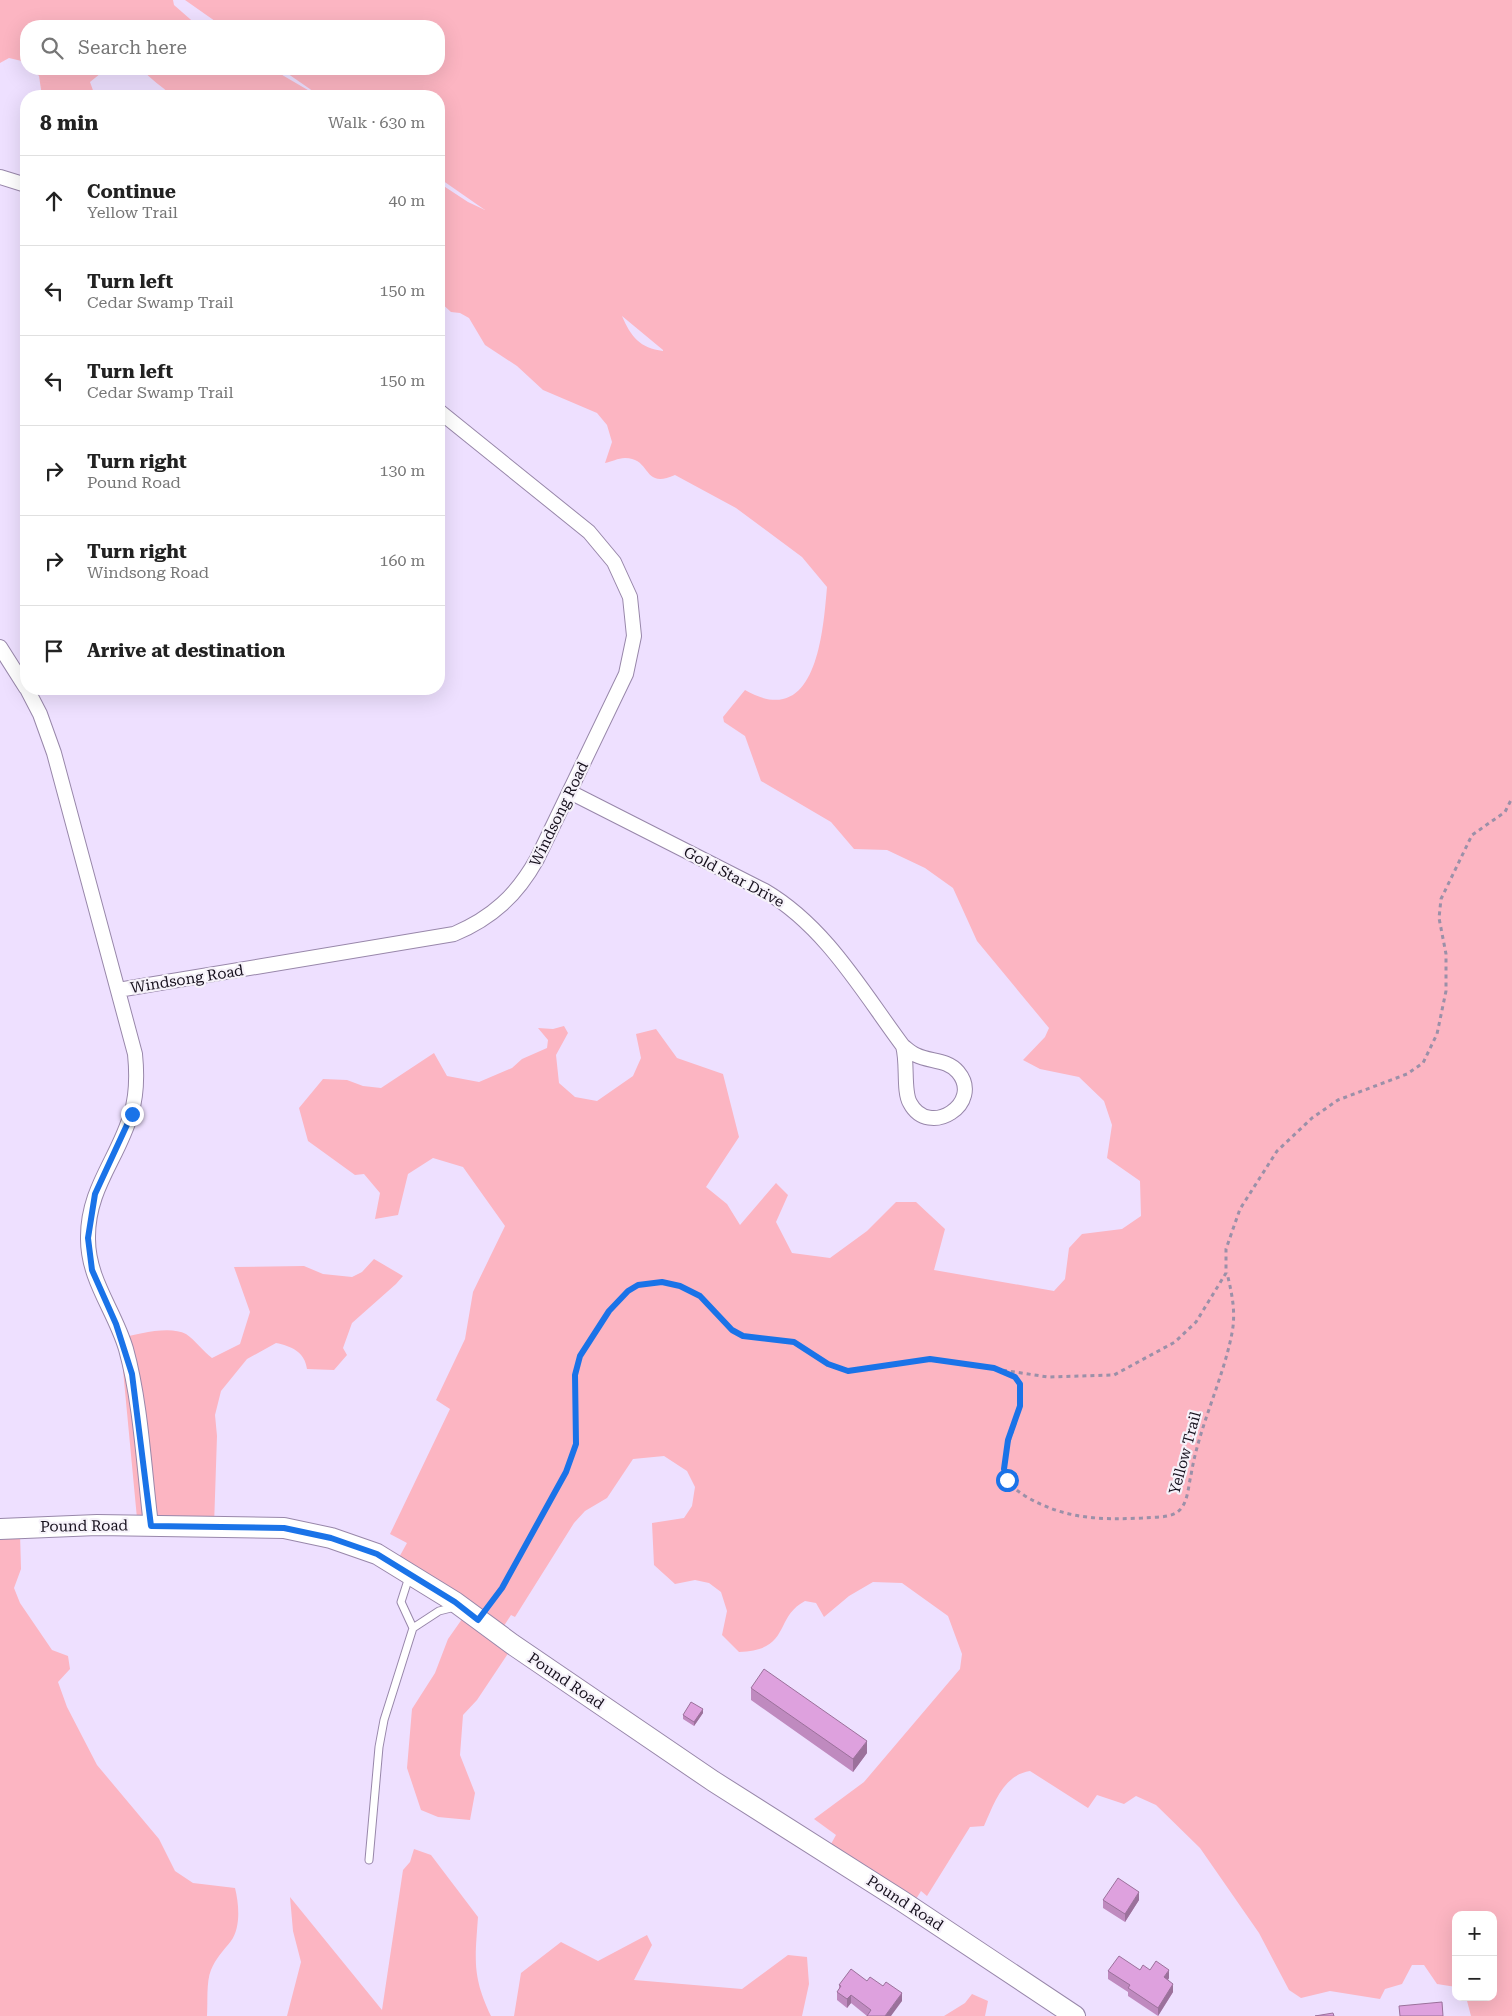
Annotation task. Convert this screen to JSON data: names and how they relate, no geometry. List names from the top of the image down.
{
  "streets": {
    "street": ["Windsong Road", "Gold Star Drive", "Pound Road"],
    "path": ["Yellow Trail"]
  },
  "crossings": [
    ["Windsong Road", "Gold Star Drive"],
    ["Windsong Road", "Pound Road"]
  ],
  "page": {
    "search": "Search here",
    "heading": ["8 min", "Walk · 630 m"],
    "list": [
      ["Continue", "Yellow Trail", "40 m"],
      ["Turn left", "Cedar Swamp Trail", "150 m"],
      ["Turn left", "Cedar Swamp Trail", "150 m"],
      ["Turn right", "Pound Road", "130 m"],
      ["Turn right", "Windsong Road", "160 m"],
      "Arrive at destination"
    ],
    "map_buttons": ["+", "−"]
  }
}
